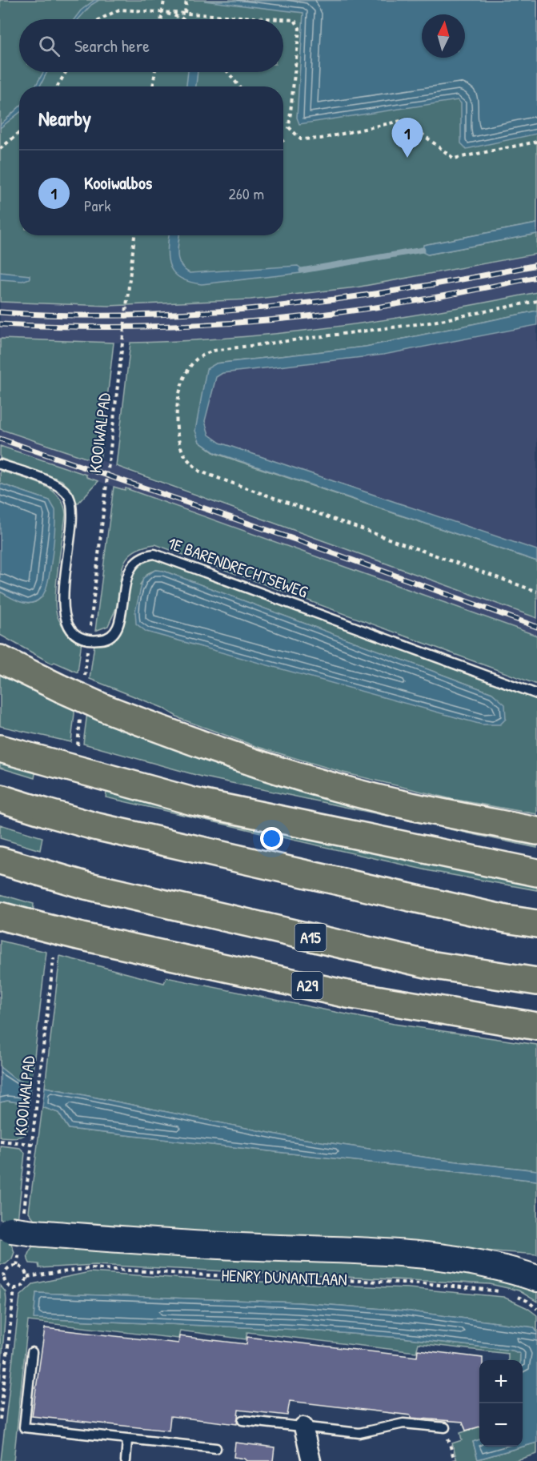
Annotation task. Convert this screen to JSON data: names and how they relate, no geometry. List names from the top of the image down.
{
  "streets": {
    "highway": ["A15", "A29"],
    "main road": ["HENRY DUNANTLAAN"],
    "lane": ["1E BARENDRECHTSEWEG"],
    "path": ["KOOIWALPAD"]
  },
  "crossings": [
    ["KOOIWALPAD", "1E BARENDRECHTSEWEG"],
    ["KOOIWALPAD", "HENRY DUNANTLAAN"]
  ],
  "north": "top",
  "page": {
    "search": "Search here",
    "heading": "Nearby",
    "pins": "1",
    "list": [
      {
        "mark": "1",
        "name": "Kooiwalbos",
        "note": "Park",
        "value": "260 m"
      }
    ],
    "map_buttons": ["+", "−"]
  }
}
